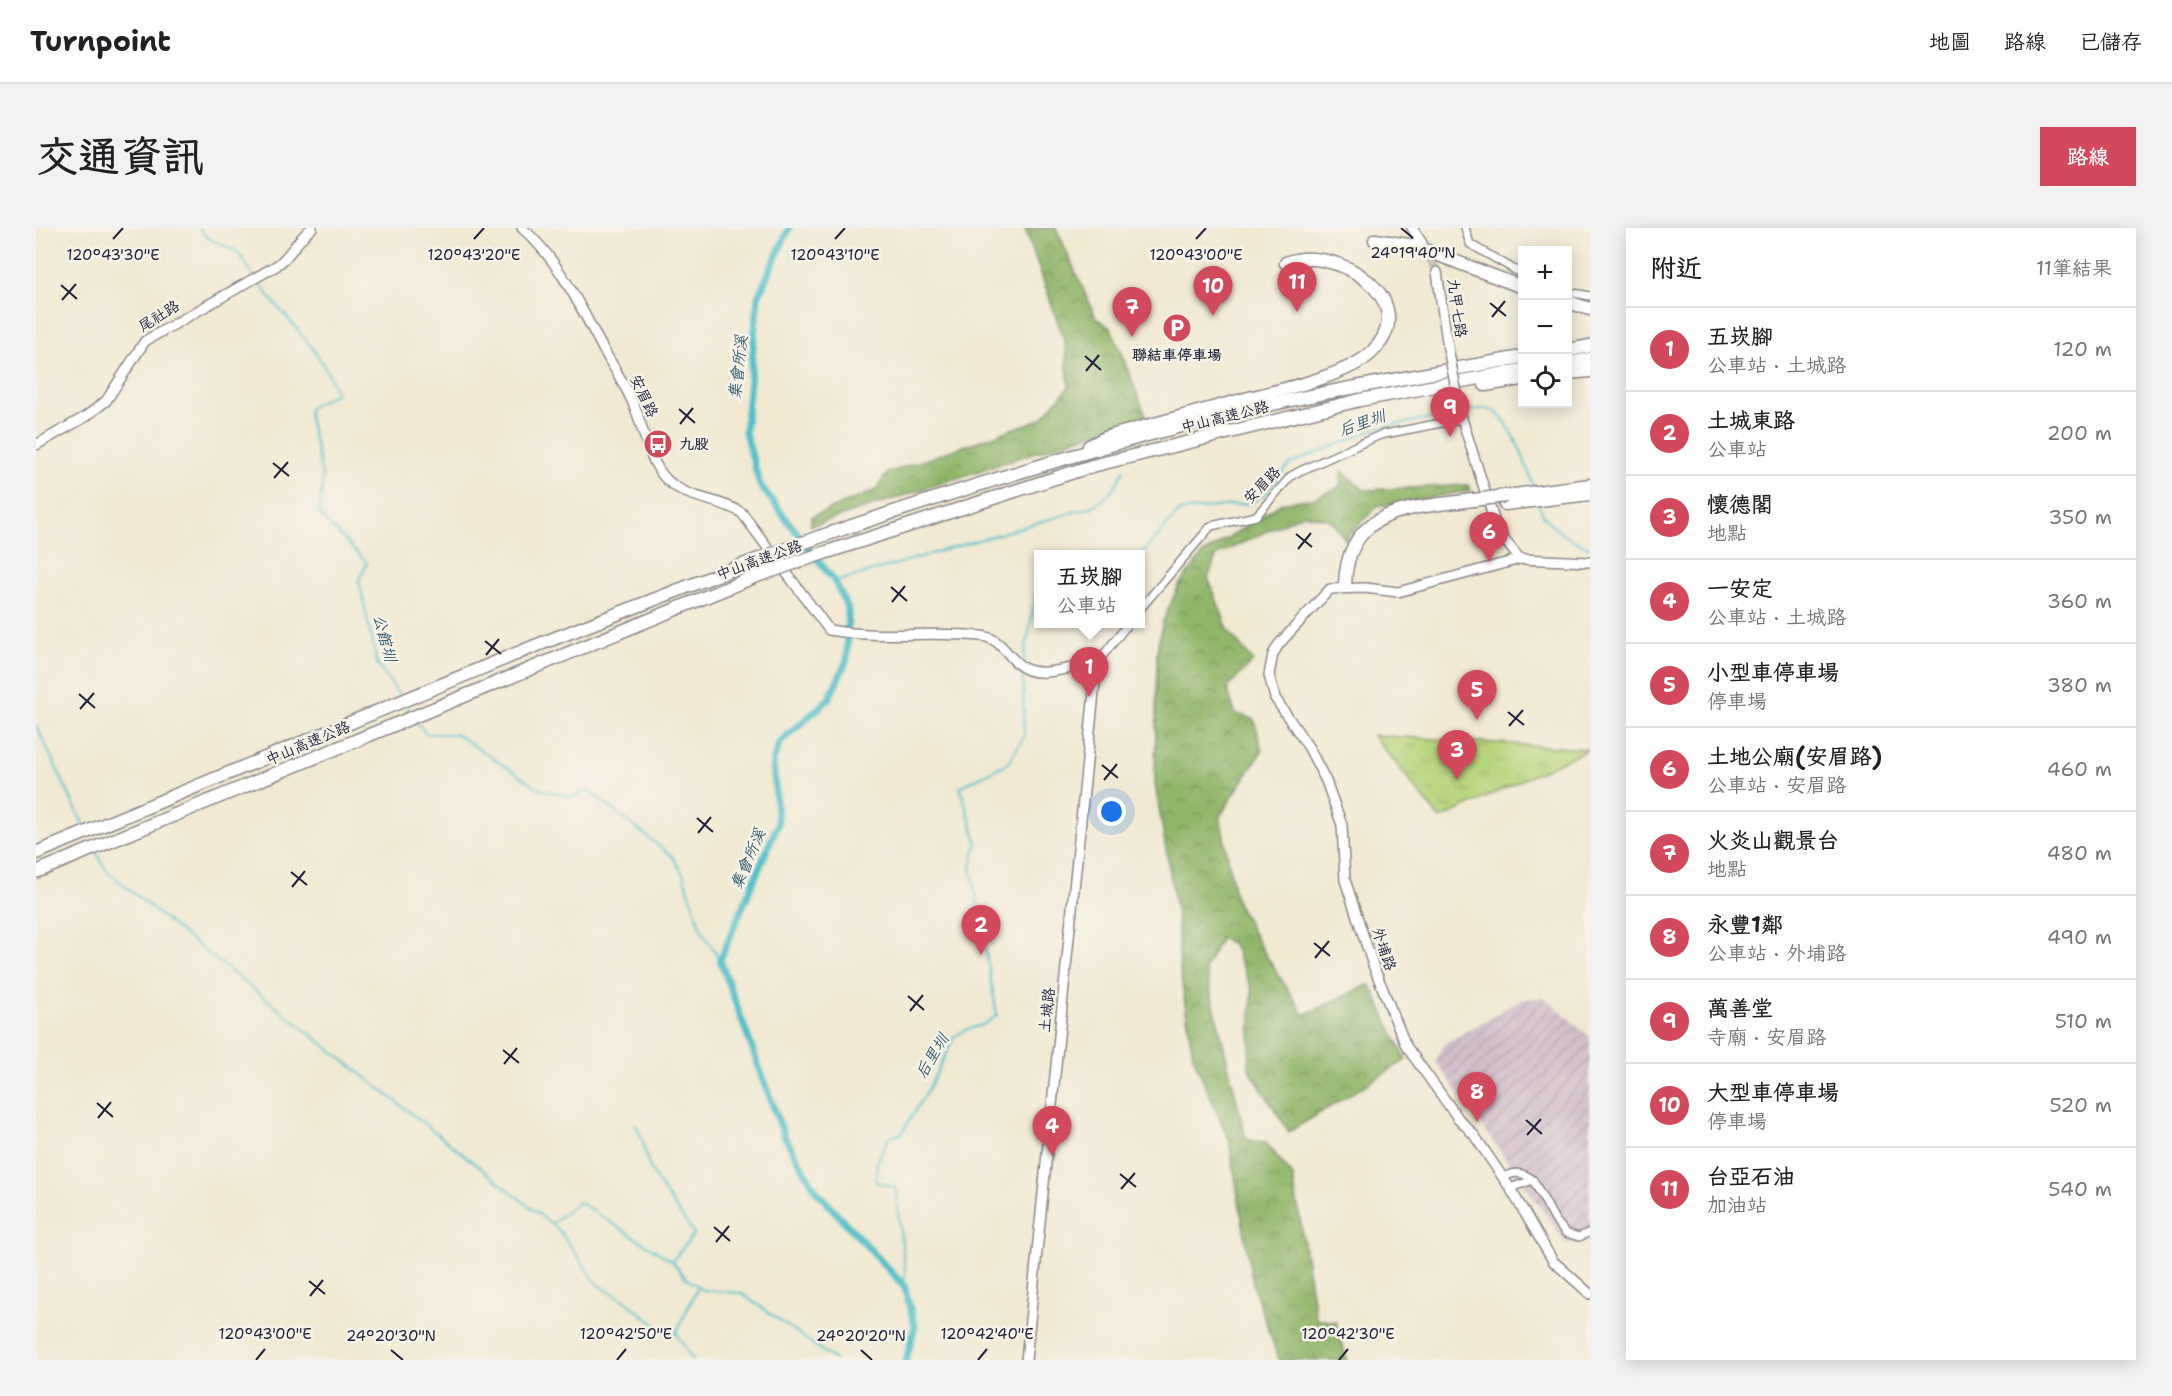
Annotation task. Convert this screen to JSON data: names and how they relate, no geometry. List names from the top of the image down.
{
  "streets": {
    "highway": ["中山高速公路"],
    "street": [
      "九甲七路",
      "尾社路",
      "安眉路",
      "外埔路",
      "土城路"
    ]
  },
  "crossings": [
    ["九甲七路", "安眉路"],
    ["安眉路", "土城路"]
  ],
  "water": ["集會所溪", "后里圳", "公館圳"],
  "places": {
    "parking": ["聯結車停車場"],
    "bus stop": ["九股"]
  },
  "page": {
    "header": "Turnpoint",
    "nav": ["地圖", "路線", "已儲存"],
    "buttons": "路線",
    "title": "交通資訊",
    "heading": ["附近", "11筆結果"],
    "map_buttons": ["+", "−"],
    "pins": [
      "11",
      "10",
      "7",
      "9",
      "6",
      "1",
      "5",
      "3",
      "2",
      "8",
      "4"
    ],
    "list": [
      {
        "mark": "1",
        "name": "五崁腳",
        "note": "公車站 · 土城路",
        "value": "120 m"
      },
      {
        "mark": "2",
        "name": "土城東路",
        "note": "公車站",
        "value": "200 m"
      },
      {
        "mark": "3",
        "name": "懷德閣",
        "note": "地點",
        "value": "350 m"
      },
      {
        "mark": "4",
        "name": "一安定",
        "note": "公車站 · 土城路",
        "value": "360 m"
      },
      {
        "mark": "5",
        "name": "小型車停車場",
        "note": "停車場",
        "value": "380 m"
      },
      {
        "mark": "6",
        "name": "土地公廟(安眉路)",
        "note": "公車站 · 安眉路",
        "value": "460 m"
      },
      {
        "mark": "7",
        "name": "火炎山觀景台",
        "note": "地點",
        "value": "480 m"
      },
      {
        "mark": "8",
        "name": "永豐1鄰",
        "note": "公車站 · 外埔路",
        "value": "490 m"
      },
      {
        "mark": "9",
        "name": "萬善堂",
        "note": "寺廟 · 安眉路",
        "value": "510 m"
      },
      {
        "mark": "10",
        "name": "大型車停車場",
        "note": "停車場",
        "value": "520 m"
      },
      {
        "mark": "11",
        "name": "台亞石油",
        "note": "加油站",
        "value": "540 m"
      }
    ],
    "popup": ["五崁腳", "公車站"]
  },
  "coordinates": [
    "24°19'40\"N",
    "120°43'30\"E",
    "120°43'20\"E",
    "120°43'10\"E",
    "120°43'00\"E",
    "120°42'50\"E",
    "120°42'40\"E",
    "120°42'30\"E",
    "24°20'30\"N",
    "24°20'20\"N"
  ]
}
